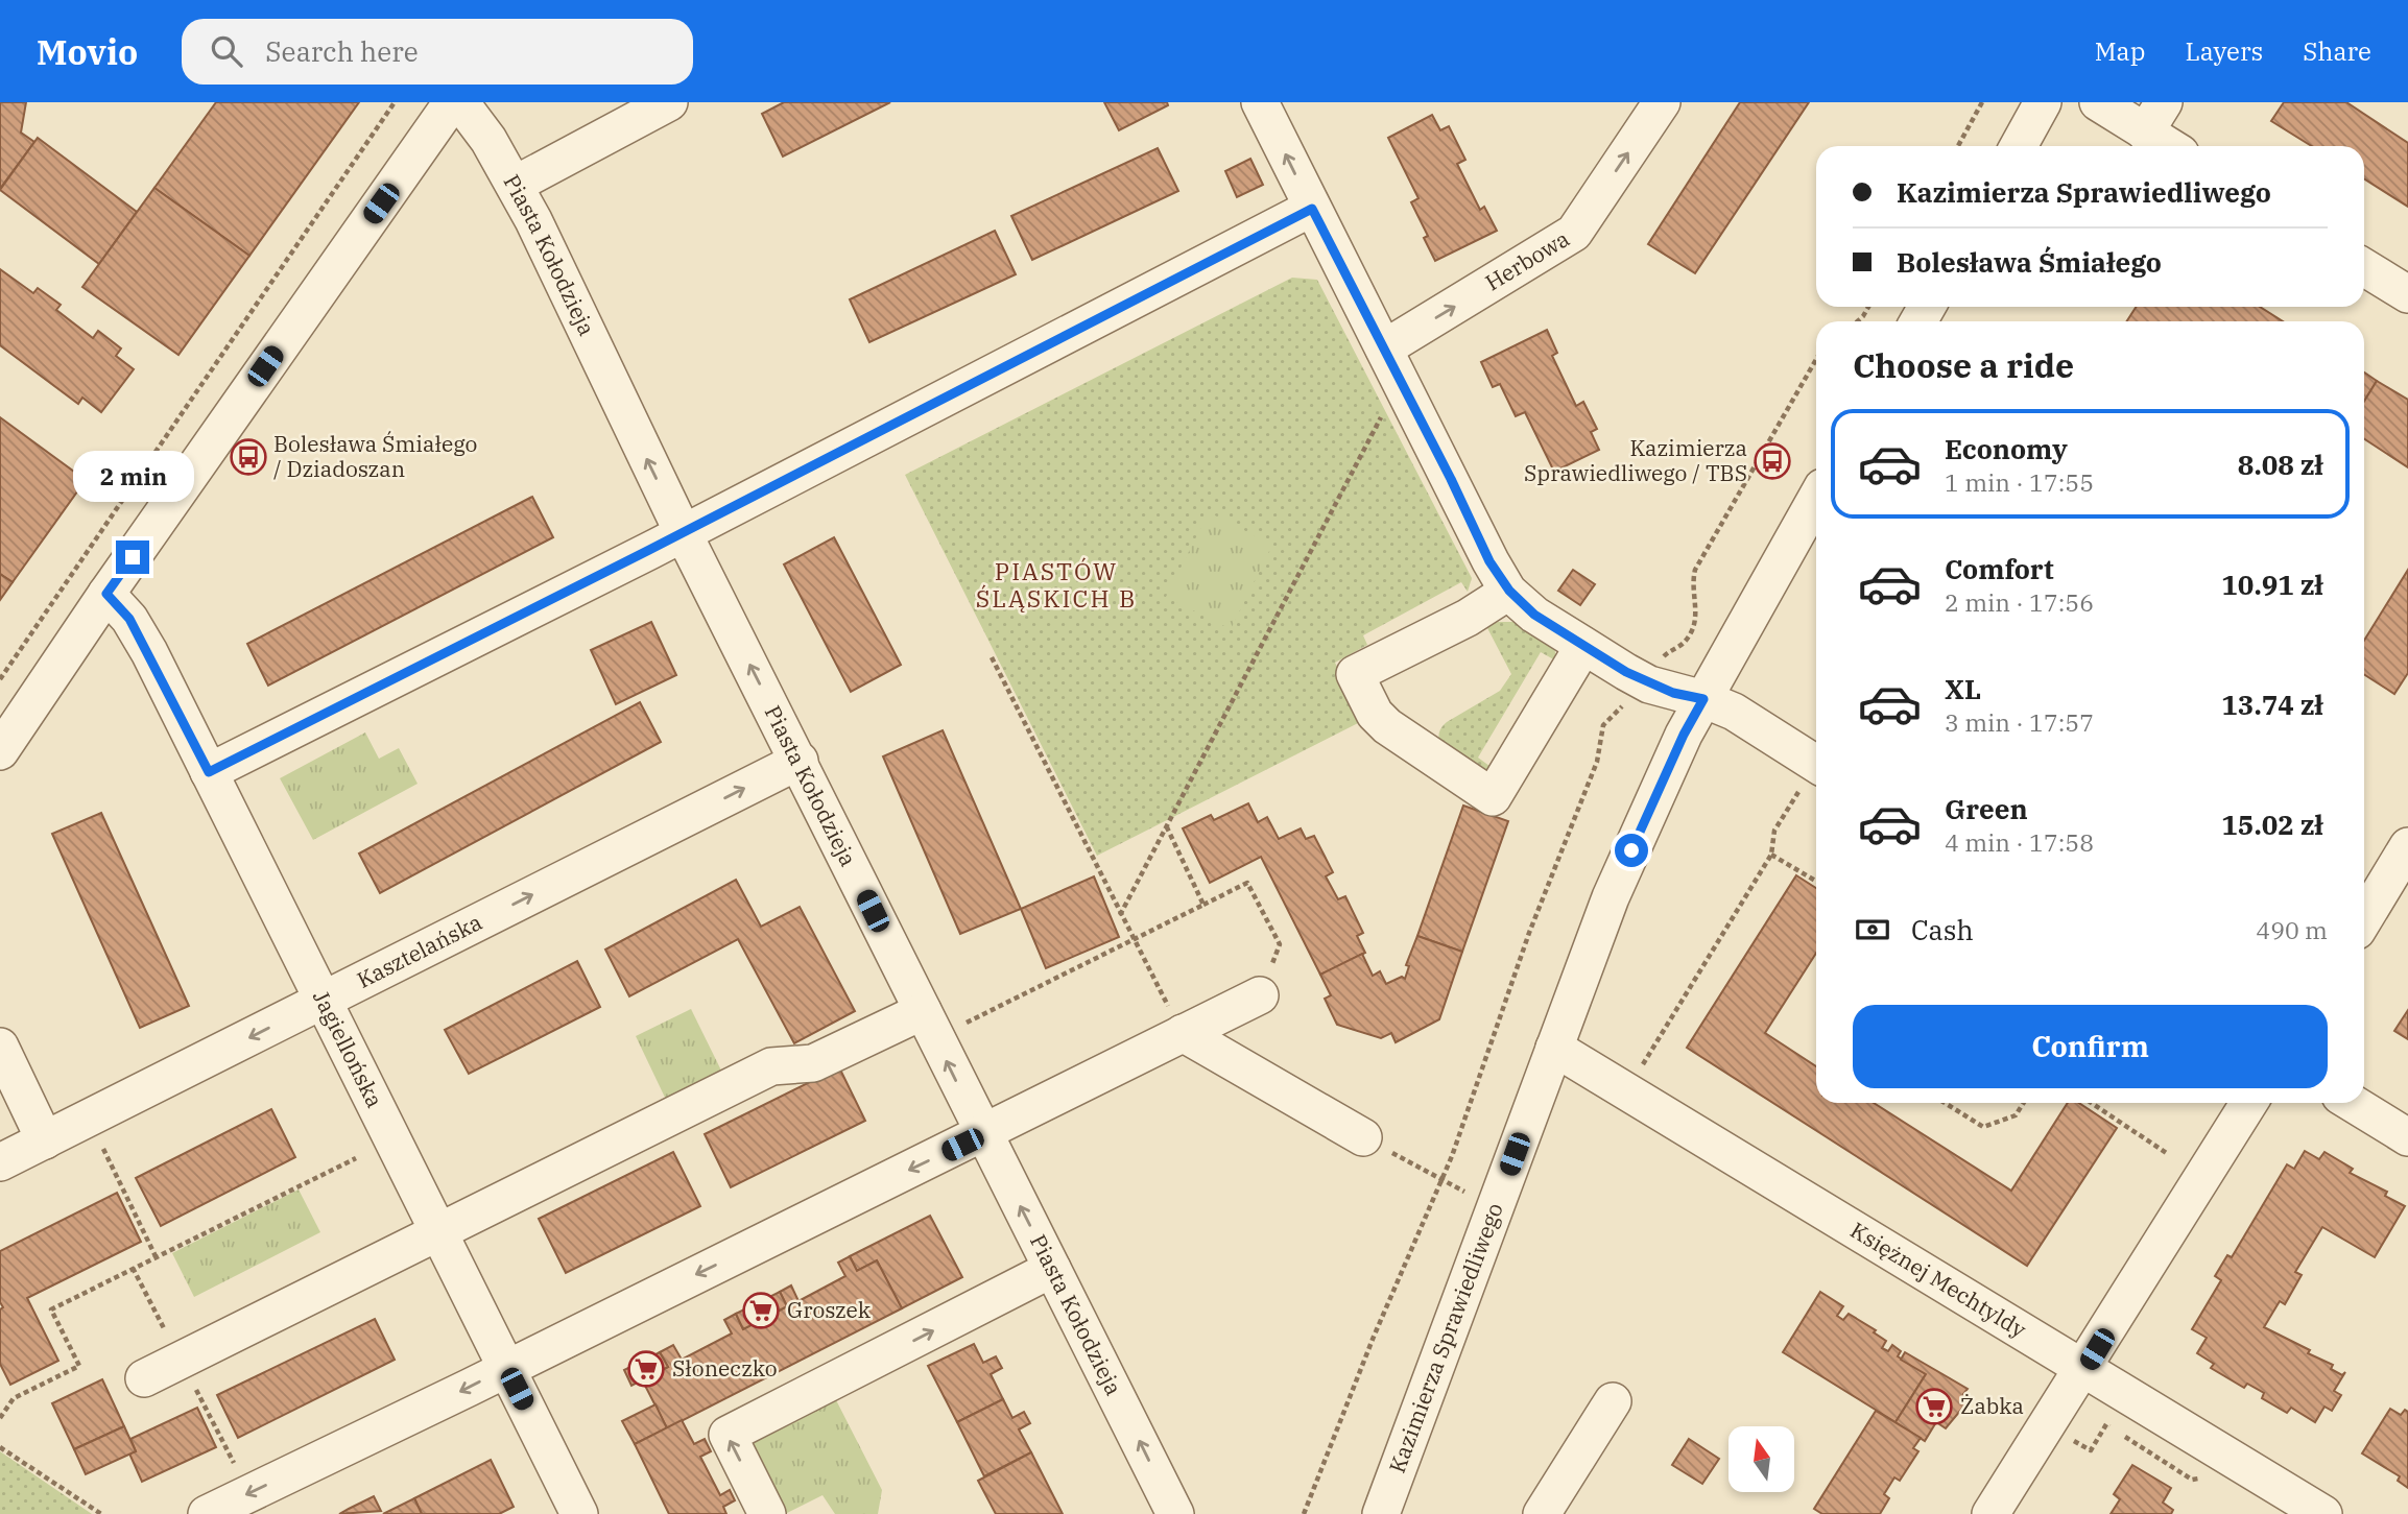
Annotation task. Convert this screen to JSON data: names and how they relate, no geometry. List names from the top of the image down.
{
  "streets": {
    "street": [
      "Piasta Kołodzieja",
      "Herbowa",
      "Kasztelańska",
      "Jagiellońska",
      "Księżnej Mechtyldy",
      "Kazimierza Sprawiedliwego"
    ]
  },
  "crossings": [
    ["Piasta Kołodzieja", "Kasztelańska"],
    ["Kasztelańska", "Jagiellońska"],
    ["Księżnej Mechtyldy", "Kazimierza Sprawiedliwego"]
  ],
  "one_way": ["Piasta Kołodzieja", "Herbowa"],
  "districts": ["PIASTÓW ŚLĄSKICH B"],
  "places": {
    "bus stop": ["Bolesława Śmiałego / Dziadoszan", "Kazimierza Sprawiedliwego / TBS"],
    "supermarket": ["Groszek", "Słoneczko", "Żabka"]
  },
  "north": "top",
  "page": {
    "header": "Movio",
    "search": "Search here",
    "nav": ["Map", "Layers", "Share"],
    "banner": ["Kazimierza Sprawiedliwego", "Bolesława Śmiałego"],
    "heading": "Choose a ride",
    "list": [
      {
        "name": "Economy",
        "note": "1 min · 17:55",
        "value": "8.08 zł"
      },
      {
        "name": "Comfort",
        "note": "2 min · 17:56",
        "value": "10.91 zł"
      },
      {
        "name": "XL",
        "note": "3 min · 17:57",
        "value": "13.74 zł"
      },
      {
        "name": "Green",
        "note": "4 min · 17:58",
        "value": "15.02 zł"
      }
    ],
    "bubble": "2 min",
    "pay": ["Cash", "490 m"],
    "buttons": "Confirm"
  }
}
